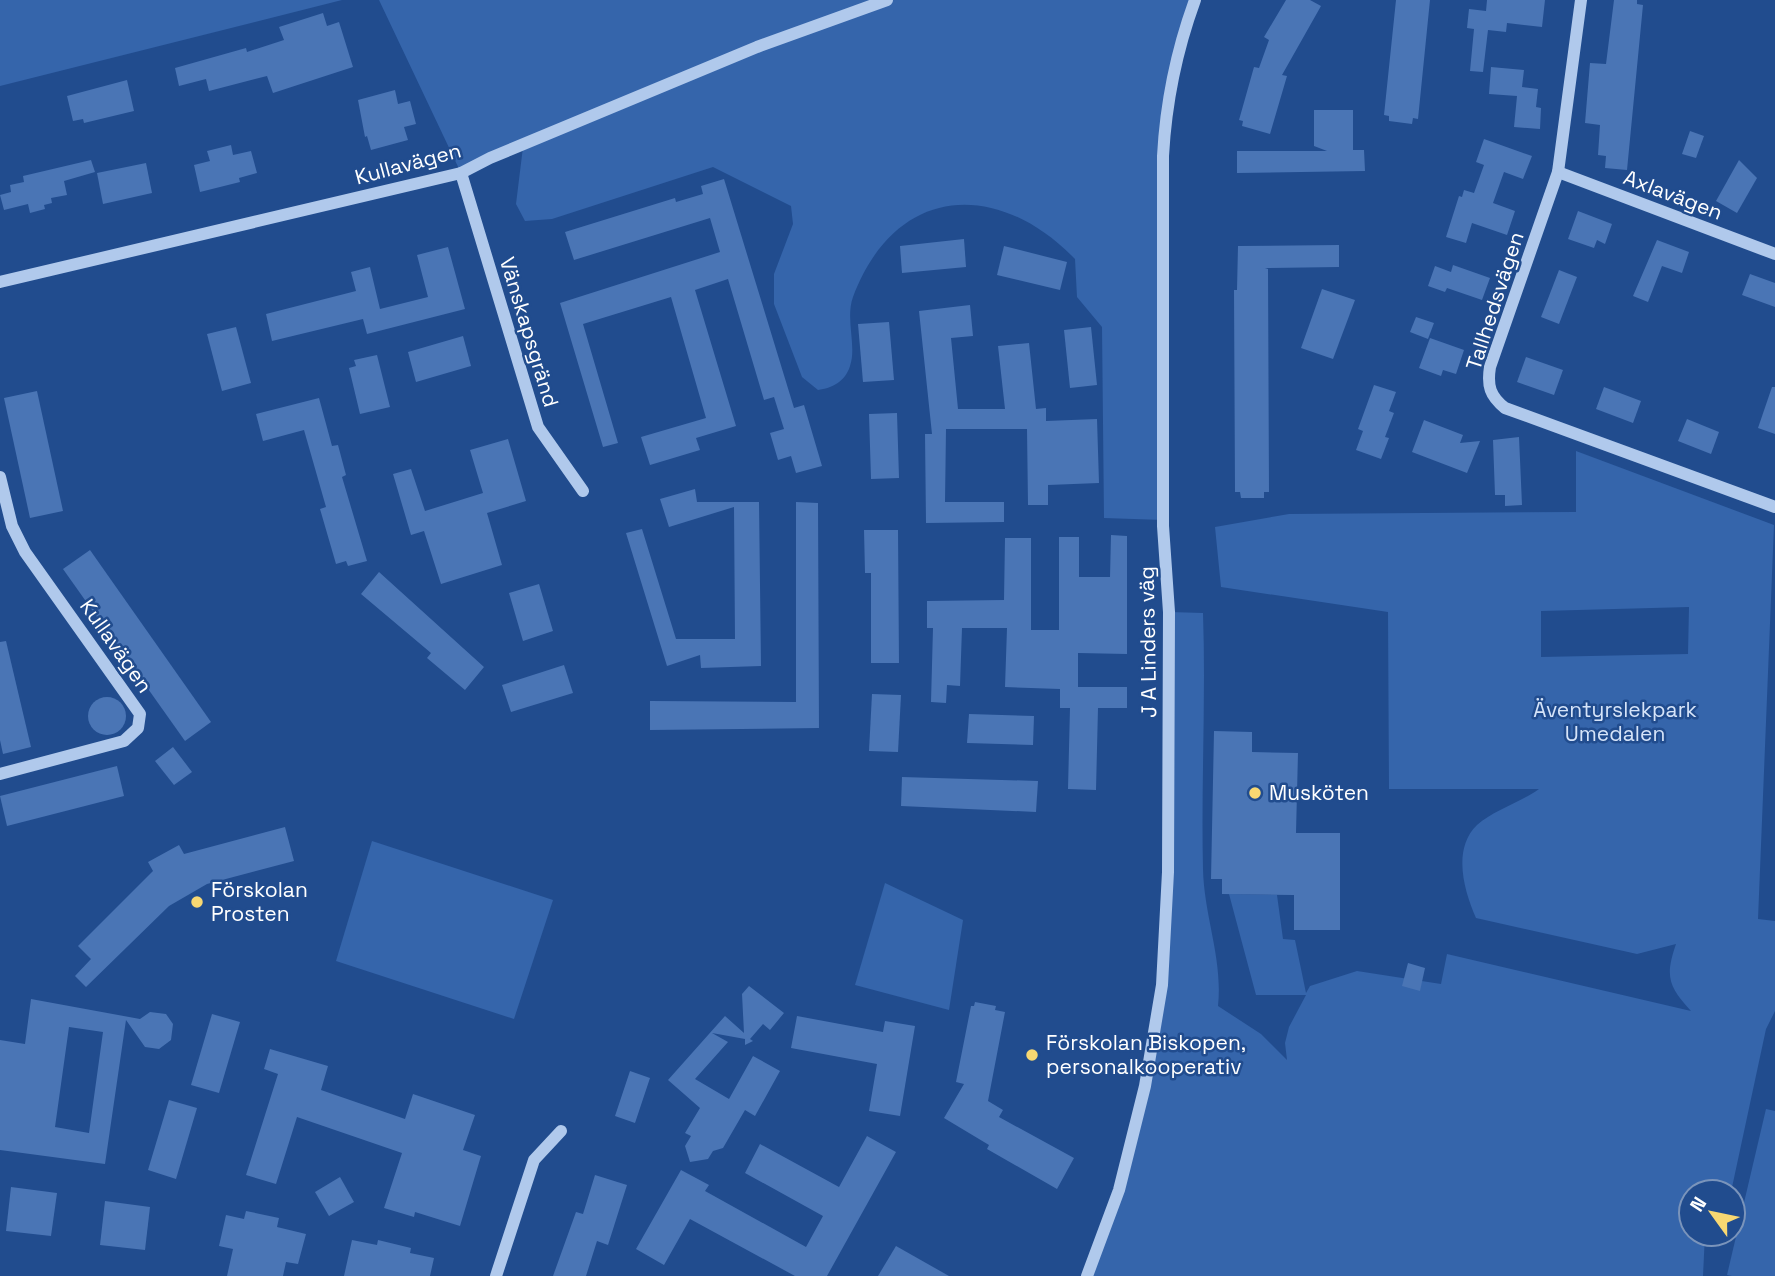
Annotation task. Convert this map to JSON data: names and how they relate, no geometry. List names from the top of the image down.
{
  "streets": {
    "street": [
      "Kullavägen",
      "Axlavägen",
      "Tallhedsvägen",
      "Vänskapsgränd",
      "J A Linders väg"
    ]
  },
  "crossings": [
    ["Kullavägen", "Vänskapsgränd"],
    ["Axlavägen", "Tallhedsvägen"]
  ],
  "parks": ["Äventyrslekpark Umedalen"],
  "places": ["Musköten", "Förskolan Prosten", "Förskolan Biskopen, personalkooperativ"],
  "north": "top left"
}
